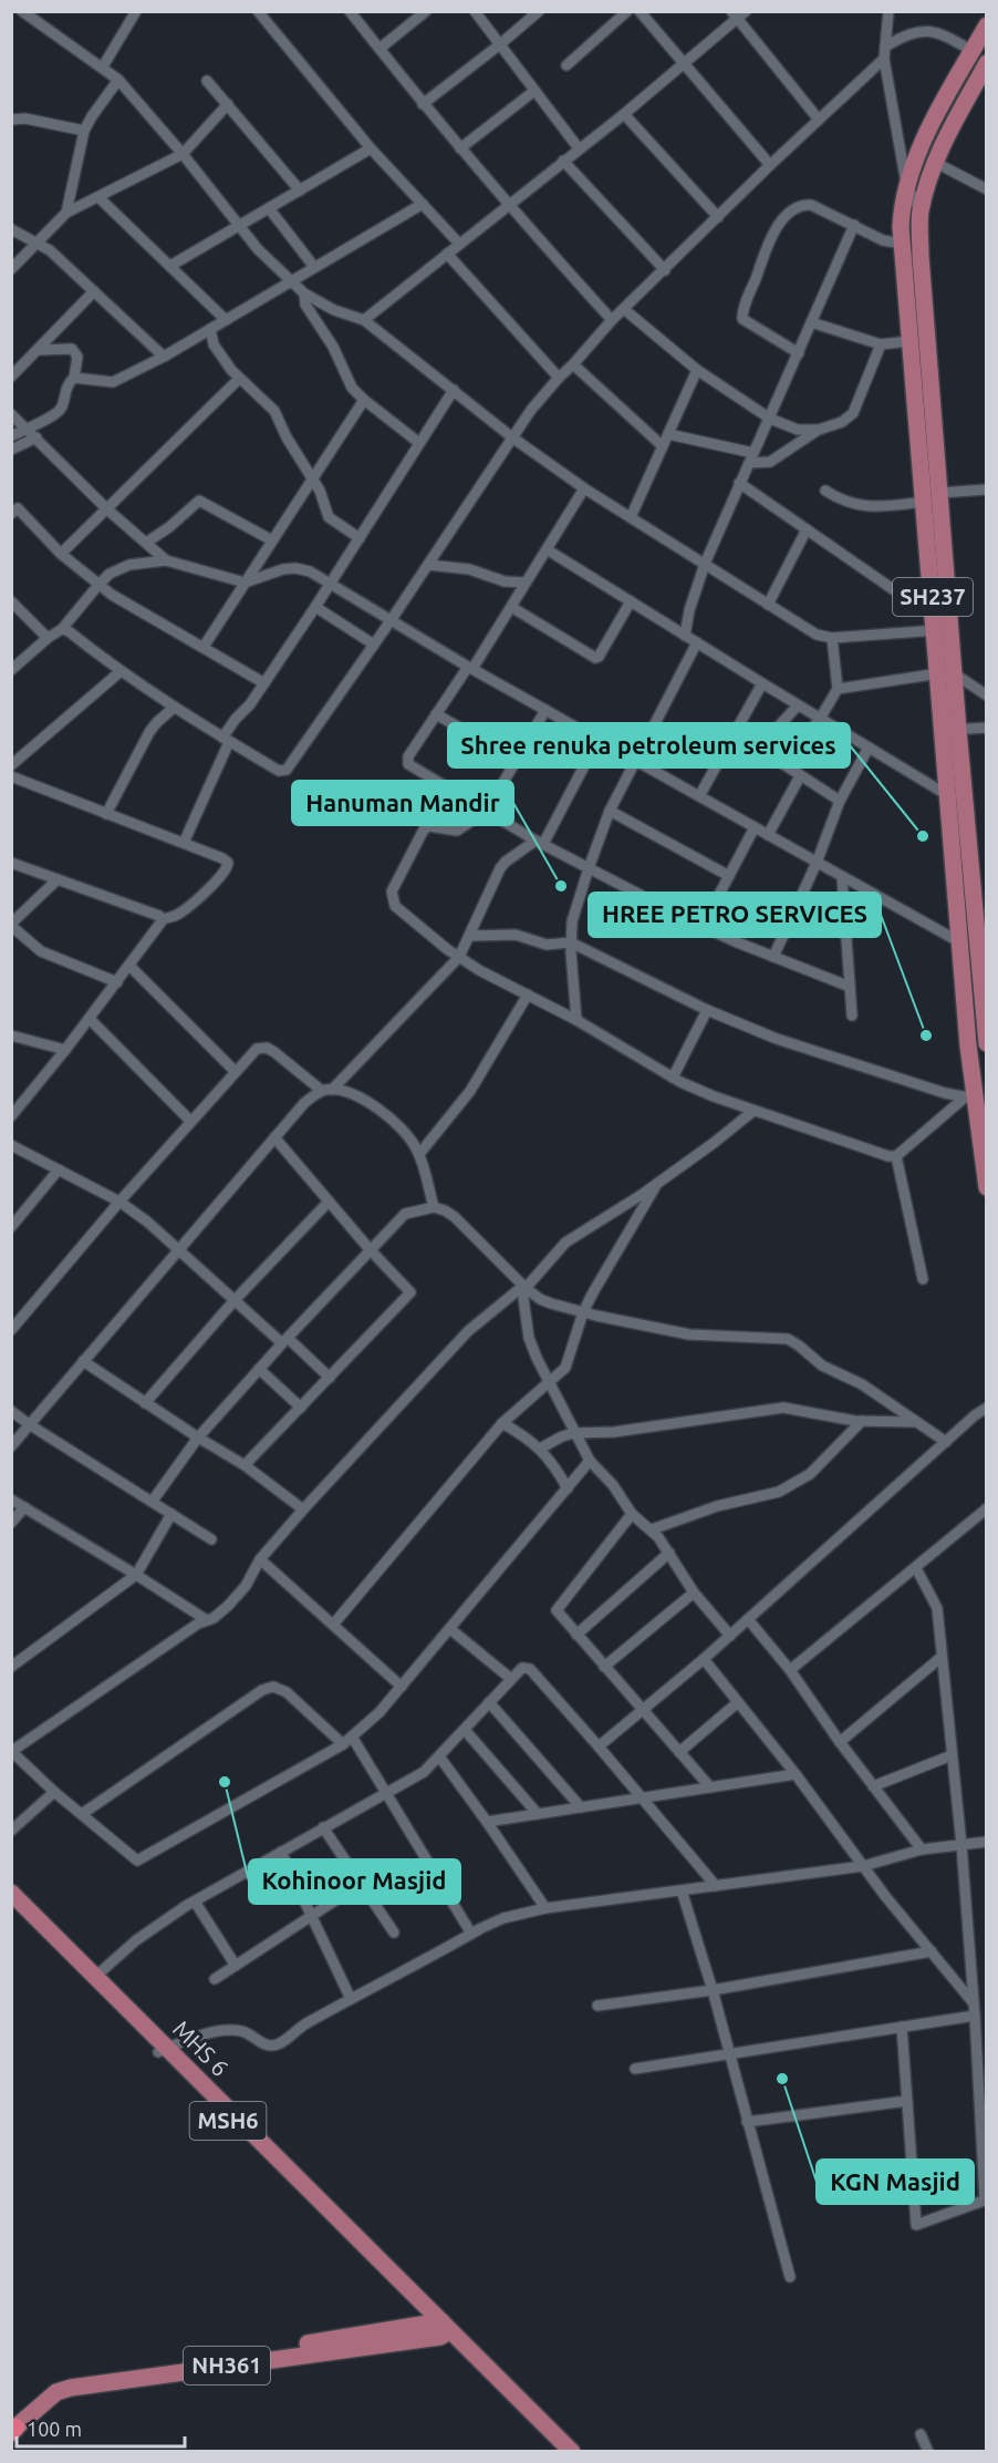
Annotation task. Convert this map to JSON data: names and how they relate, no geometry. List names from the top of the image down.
{
  "streets": {
    "main road": [
      "SH237",
      "MHS 6",
      "MSH6",
      "NH361"
    ]
  },
  "crossings": [
    ["MHS 6", "MSH6"],
    ["MSH6", "NH361"]
  ],
  "places": [
    "Shree renuka petroleum services",
    "Hanuman Mandir",
    "HREE PETRO SERVICES",
    "Kohinoor Masjid",
    "KGN Masjid"
  ],
  "scale_bar": "100 m"
}
